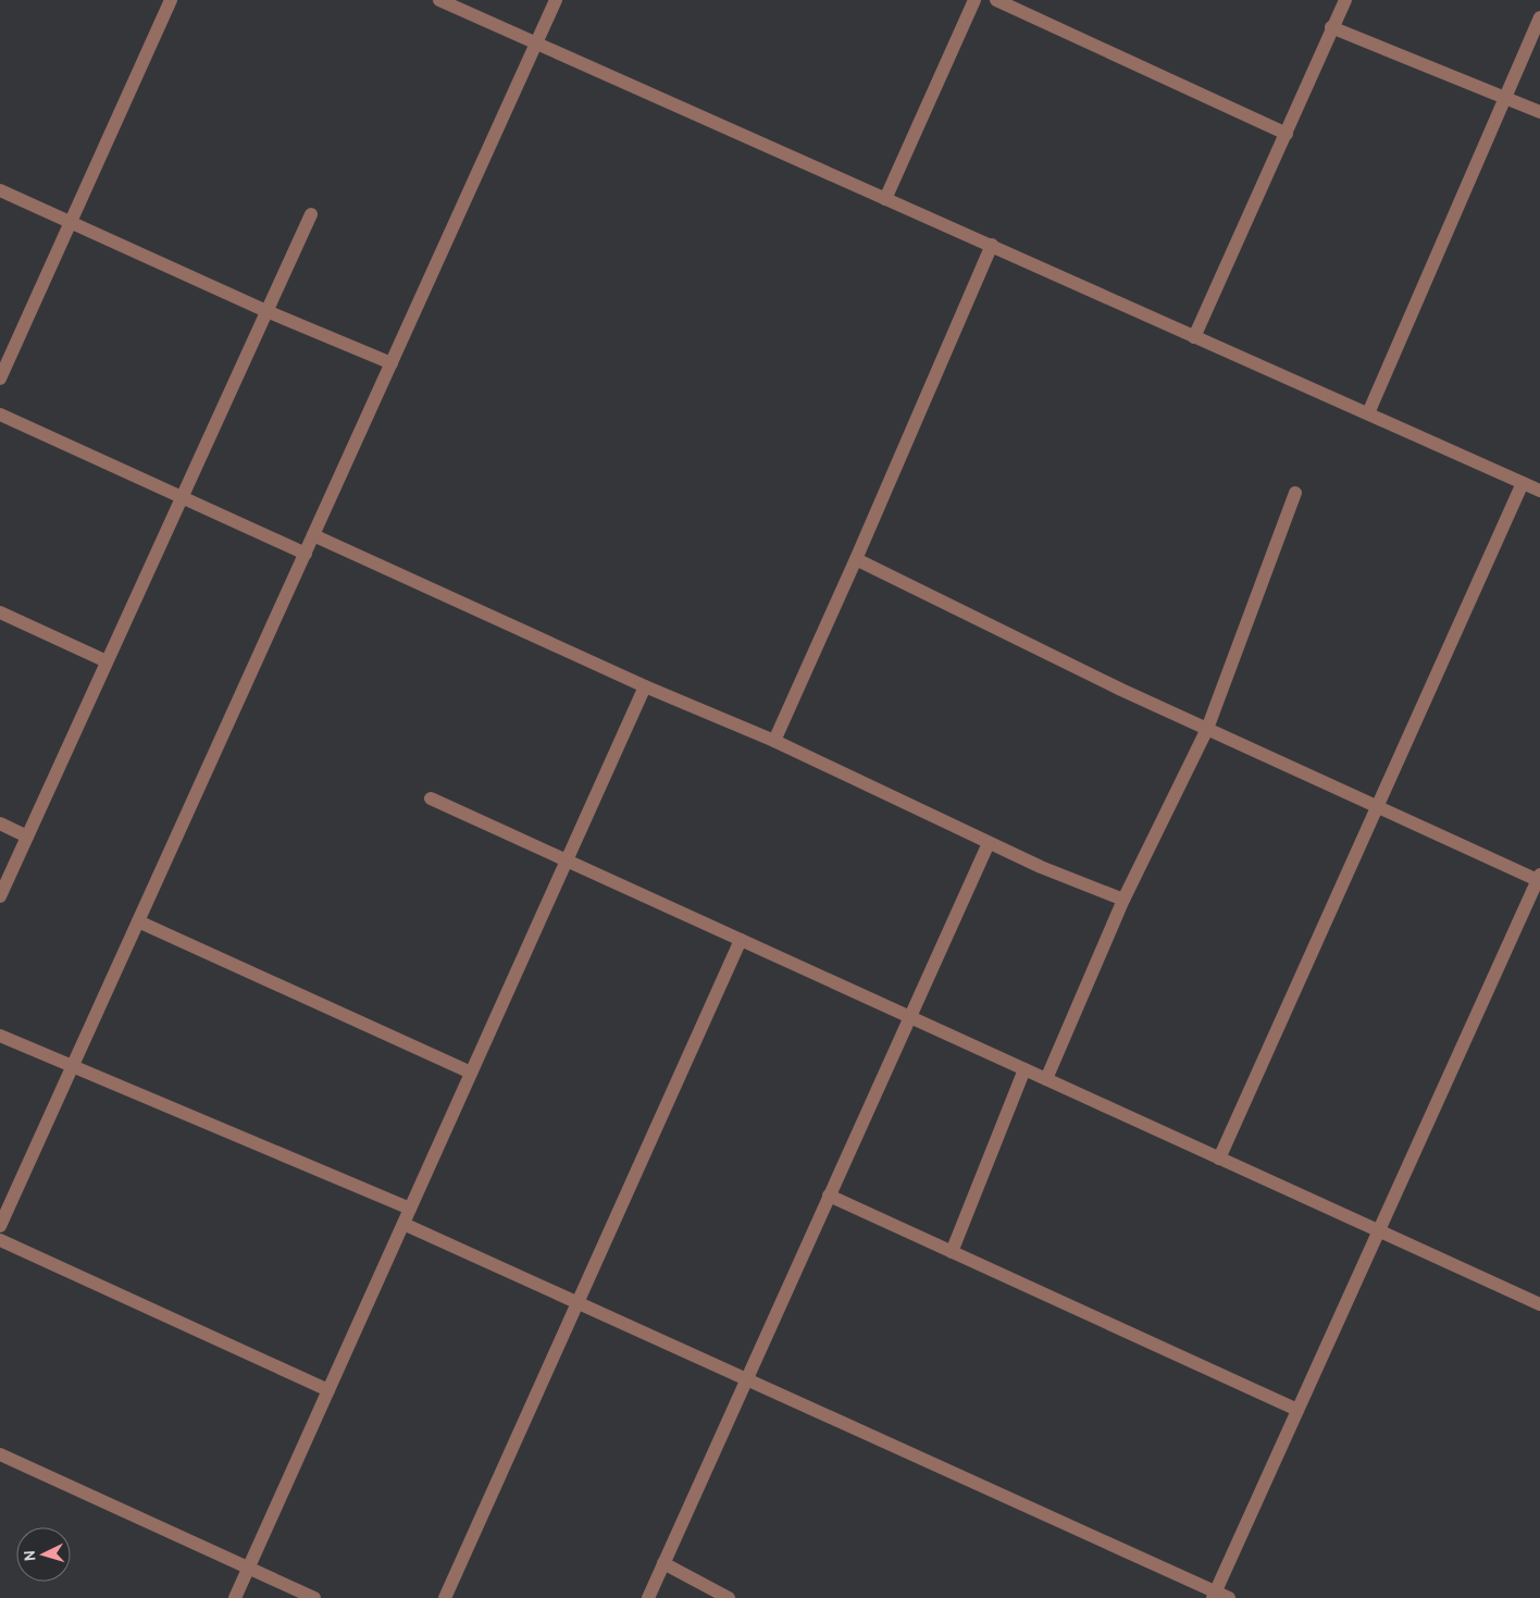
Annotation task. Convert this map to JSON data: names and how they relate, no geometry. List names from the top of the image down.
{
  "north": "left"
}
